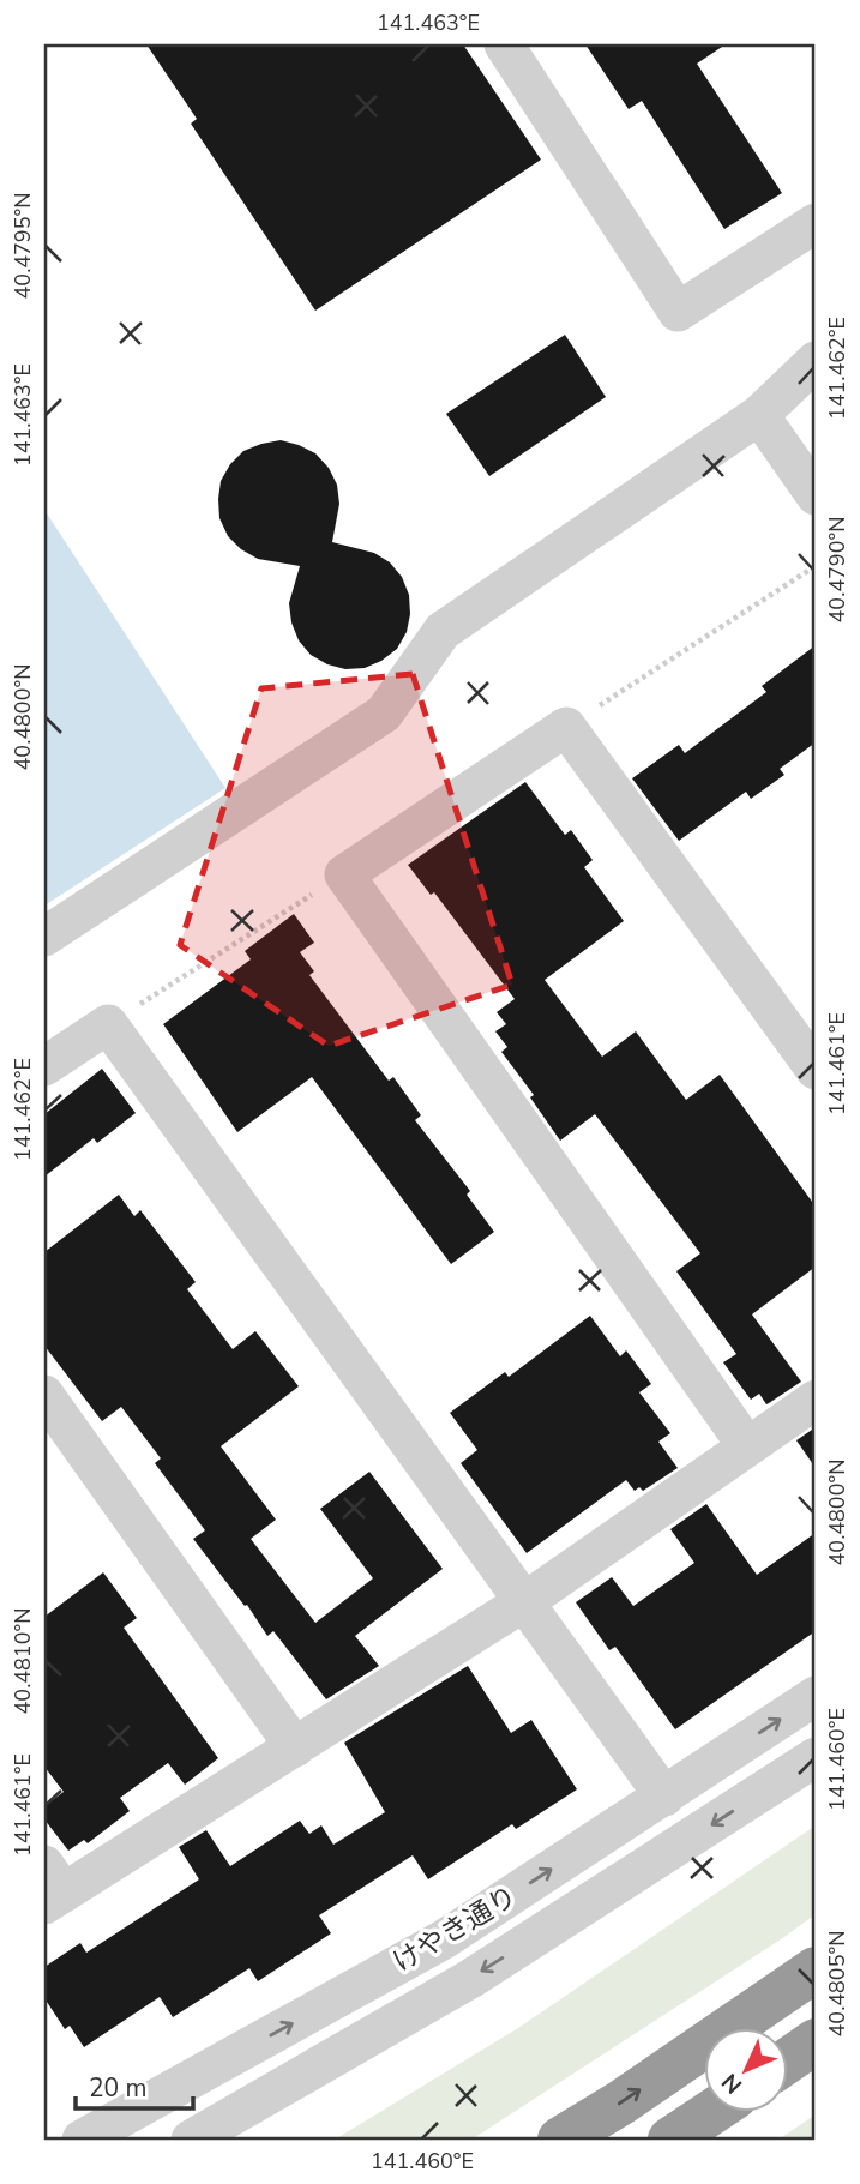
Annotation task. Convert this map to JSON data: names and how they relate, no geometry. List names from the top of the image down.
{
  "streets": {
    "street": ["けやき通り"]
  },
  "scale_bar": "20 m",
  "north": "bottom left",
  "coordinates": [
    "141.463°E",
    "40.4795°N",
    "141.462°E",
    "40.4790°N",
    "40.4800°N",
    "141.461°E",
    "40.4810°N",
    "141.460°E",
    "40.4805°N"
  ]
}
